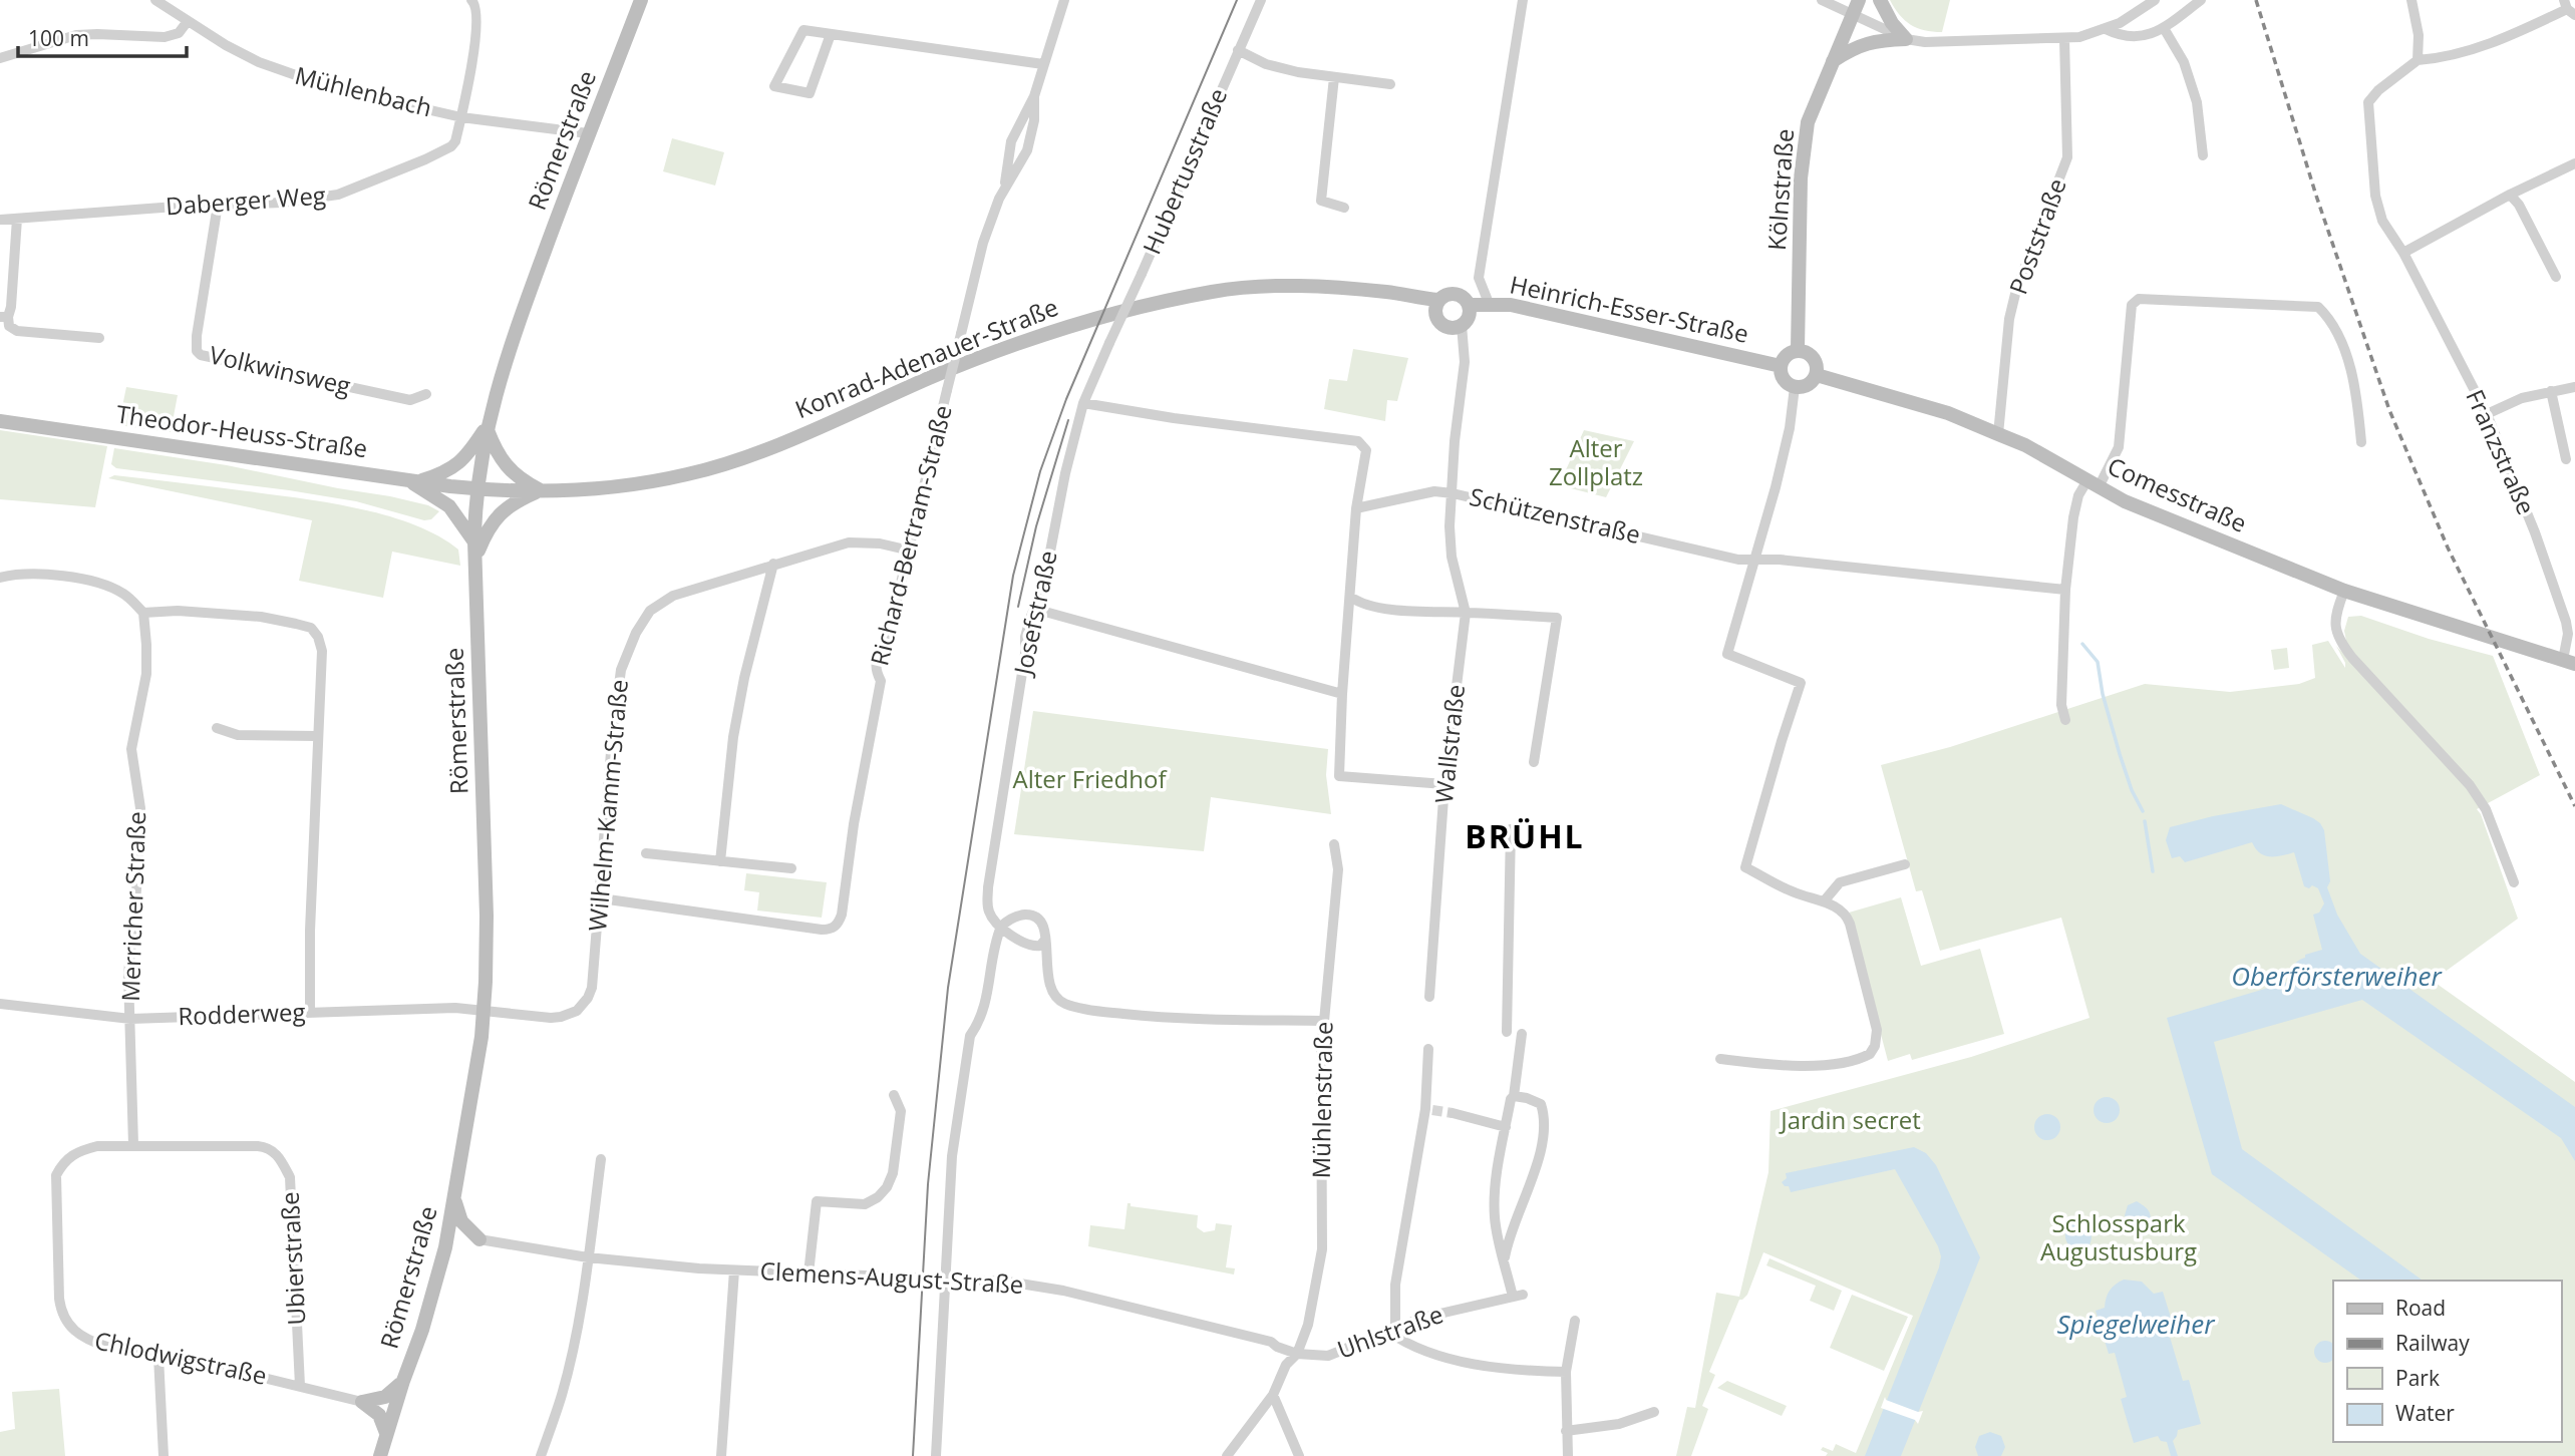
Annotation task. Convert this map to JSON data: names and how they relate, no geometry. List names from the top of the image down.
{
  "streets": {
    "main road": [
      "Römerstraße",
      "Kölnstraße",
      "Heinrich-Esser-Straße",
      "Konrad-Adenauer-Straße",
      "Theodor-Heuss-Straße",
      "Comesstraße"
    ],
    "street": [
      "Mühlenbach",
      "Hubertusstraße",
      "Daberger Weg",
      "Poststraße",
      "Volkwinsweg",
      "Franzstraße",
      "Schützenstraße",
      "Richard-Bertram-Straße",
      "Josefstraße",
      "Wallstraße",
      "Wilhelm-Kamm-Straße",
      "Merricher Straße",
      "Rodderweg",
      "Mühlenstraße",
      "Ubierstraße",
      "Clemens-August-Straße",
      "Uhlstraße",
      "Chlodwigstraße"
    ]
  },
  "crossings": [
    ["Mühlenbach", "Römerstraße"],
    ["Mühlenbach", "Daberger Weg"],
    ["Römerstraße", "Konrad-Adenauer-Straße"],
    ["Römerstraße", "Theodor-Heuss-Straße"],
    ["Römerstraße", "Wilhelm-Kamm-Straße"],
    ["Römerstraße", "Rodderweg"],
    ["Hubertusstraße", "Josefstraße"],
    ["Kölnstraße", "Heinrich-Esser-Straße"],
    ["Kölnstraße", "Comesstraße"],
    ["Daberger Weg", "Volkwinsweg"],
    ["Poststraße", "Comesstraße"],
    ["Heinrich-Esser-Straße", "Konrad-Adenauer-Straße"],
    ["Heinrich-Esser-Straße", "Comesstraße"],
    ["Heinrich-Esser-Straße", "Wallstraße"],
    ["Konrad-Adenauer-Straße", "Theodor-Heuss-Straße"],
    ["Konrad-Adenauer-Straße", "Wallstraße"],
    ["Franzstraße", "Comesstraße"],
    ["Schützenstraße", "Wallstraße"],
    ["Richard-Bertram-Straße", "Wilhelm-Kamm-Straße"],
    ["Wilhelm-Kamm-Straße", "Rodderweg"],
    ["Merricher Straße", "Rodderweg"],
    ["Mühlenstraße", "Clemens-August-Straße"],
    ["Mühlenstraße", "Uhlstraße"],
    ["Ubierstraße", "Chlodwigstraße"],
    ["Clemens-August-Straße", "Uhlstraße"]
  ],
  "districts": ["BRÜHL"],
  "water": ["Oberförsterweiher", "Spiegelweiher"],
  "parks": [
    "Alter Zollplatz",
    "Alter Friedhof",
    "Jardin secret",
    "Schlosspark Augustusburg"
  ],
  "legend": [
    "Road",
    "Railway",
    "Park",
    "Water"
  ],
  "scale_bar": "100 m"
}
